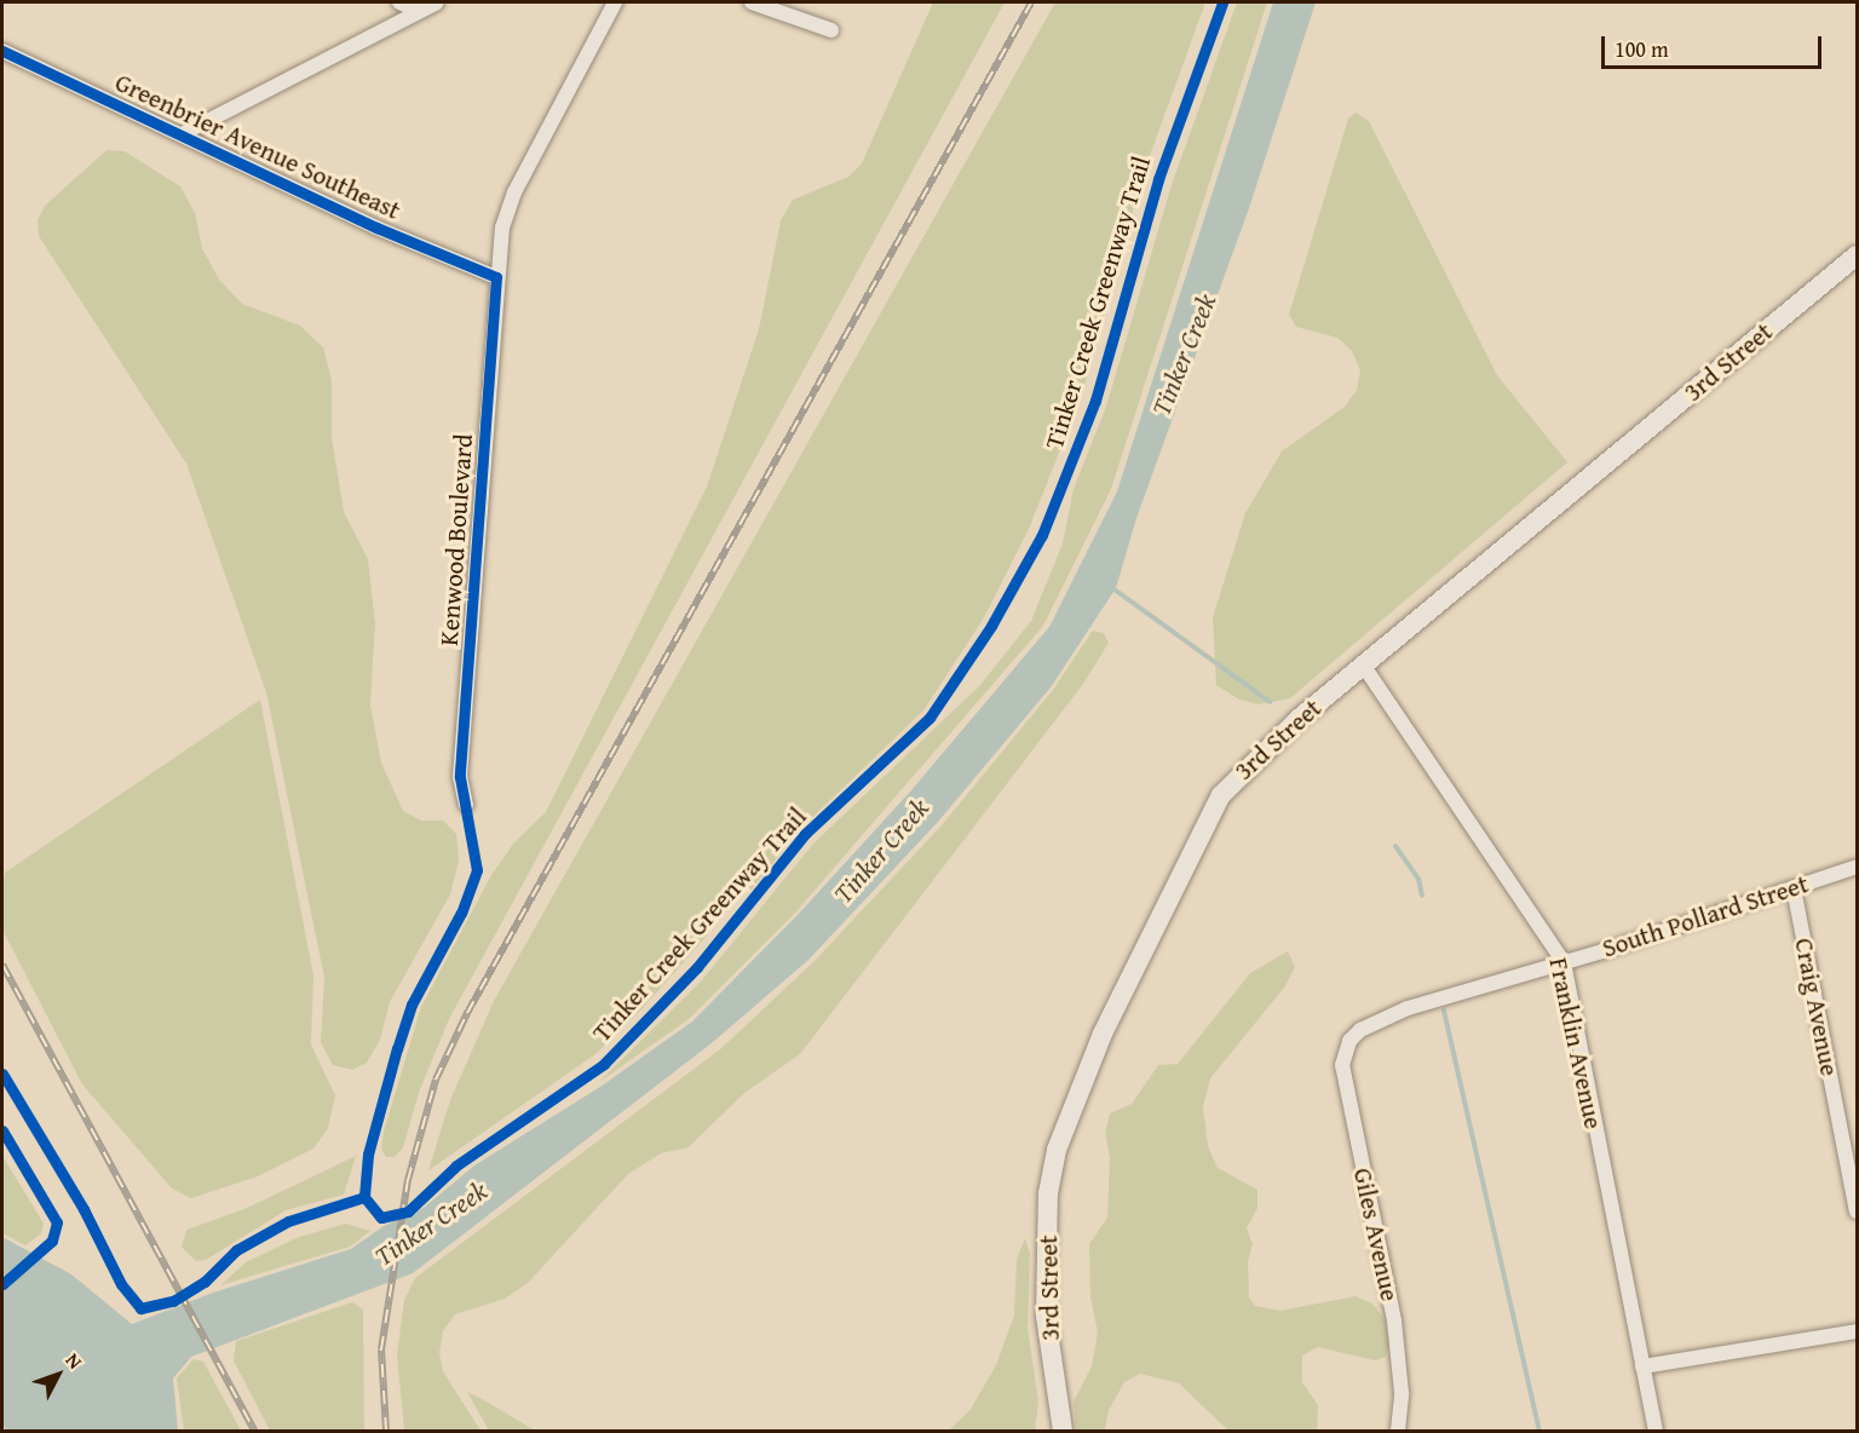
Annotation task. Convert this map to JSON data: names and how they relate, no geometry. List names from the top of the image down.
{
  "streets": {
    "street": [
      "Greenbrier Avenue Southeast",
      "3rd Street",
      "Kenwood Boulevard",
      "South Pollard Street",
      "Craig Avenue",
      "Franklin Avenue",
      "Giles Avenue"
    ],
    "cycle path": ["Tinker Creek Greenway Trail"]
  },
  "crossings": [
    ["Greenbrier Avenue Southeast", "Kenwood Boulevard"],
    ["3rd Street", "Franklin Avenue"],
    ["South Pollard Street", "Craig Avenue"],
    ["South Pollard Street", "Franklin Avenue"],
    ["South Pollard Street", "Giles Avenue"]
  ],
  "water": ["Tinker Creek"],
  "scale_bar": "100 m",
  "north": "top right"
}
